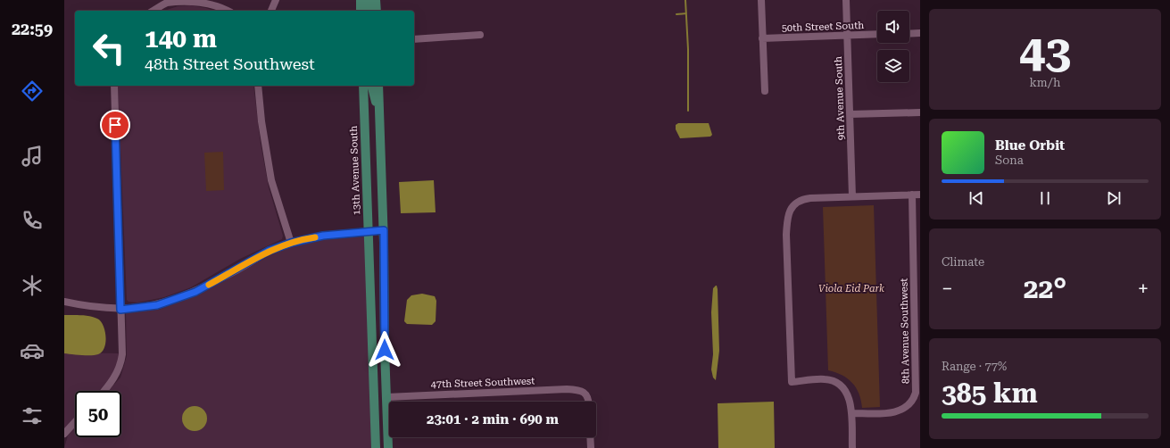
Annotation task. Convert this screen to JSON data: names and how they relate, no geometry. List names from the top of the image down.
{
  "streets": {
    "main road": ["13th Avenue South"],
    "street": [
      "50th Street South",
      "9th Avenue South",
      "8th Avenue Southwest",
      "47th Street Southwest"
    ]
  },
  "crossings": [
    ["50th Street South", "9th Avenue South"]
  ],
  "parks": ["Viola Eid Park"],
  "page": {
    "tabs": "22:59",
    "tile": [
      ["43", "km/h"],
      "Climate",
      ["Range · 77%", "385 km"]
    ],
    "turn": ["140 m", "48th Street Southwest"],
    "song": ["Blue Orbit", "Sona"],
    "heat": ["−", "22°", "+"],
    "limit": "50",
    "trip": "23:01 · 2 min · 690 m"
  }
}
